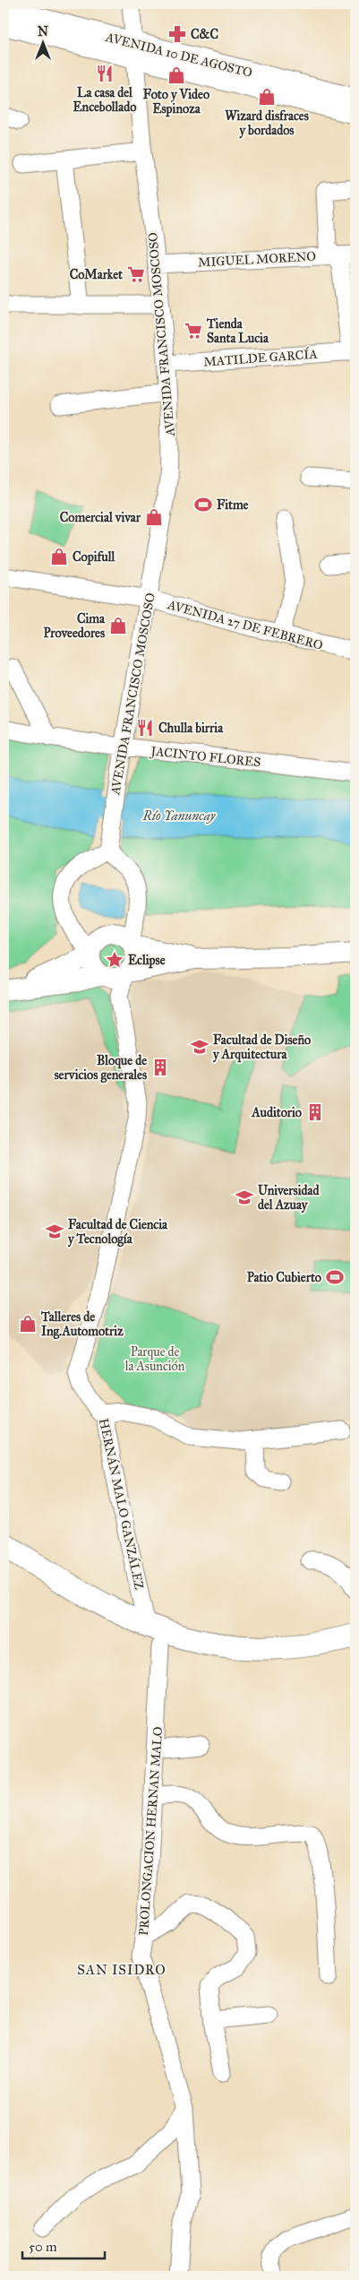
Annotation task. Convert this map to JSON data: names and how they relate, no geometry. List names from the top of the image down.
{
  "streets": {
    "main road": ["AVENIDA 10 DE AGOSTO"],
    "street": [
      "MIGUEL MORENO",
      "AVENIDA FRANCISCO MOSCOSO",
      "MATILDE GARCÍA",
      "AVENIDA 27 DE FEBRERO",
      "JACINTO FLORES",
      "HERNÁN MALO GANZÁLEZ",
      "PROLONGACION HERNAN MALO"
    ]
  },
  "crossings": [
    ["AVENIDA 10 DE AGOSTO", "AVENIDA FRANCISCO MOSCOSO"],
    ["MIGUEL MORENO", "AVENIDA FRANCISCO MOSCOSO"],
    ["AVENIDA FRANCISCO MOSCOSO", "MATILDE GARCÍA"],
    ["AVENIDA FRANCISCO MOSCOSO", "AVENIDA 27 DE FEBRERO"],
    ["AVENIDA FRANCISCO MOSCOSO", "JACINTO FLORES"]
  ],
  "districts": ["SAN ISIDRO"],
  "water": ["Río Yanuncay"],
  "parks": ["Parque de la Asunción"],
  "places": {
    "pharmacy": ["C&C"],
    "restaurant": ["La casa del Encebollado", "Chulla birria"],
    "shop": [
      "Foto y Video Espinoza",
      "Wizard disfraces y bordados",
      "Comercial vivar",
      "Copifull",
      "Cima Proveedores",
      "Talleres de Ing.Automotriz"
    ],
    "supermarket": ["CoMarket", "Tienda Santa Lucia"],
    "sports": ["Fitme", "Patio Cubierto"],
    "place": ["Eclipse"],
    "school or university": ["Facultad de Diseño y Arquitectura", "Universidad del Azuay", "Facultad de Ciencia y Tecnología"],
    "building": ["Bloque de servicios generales", "Auditorio"]
  },
  "scale_bar": "50 m",
  "north": "top"
}
